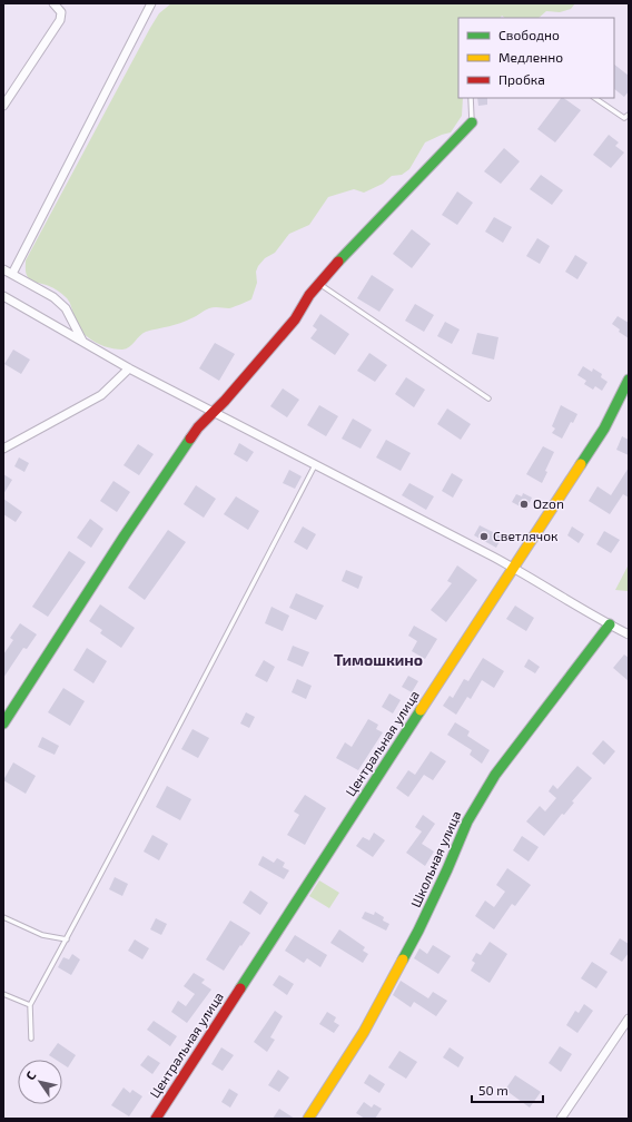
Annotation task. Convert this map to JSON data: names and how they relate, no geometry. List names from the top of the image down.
{
  "streets": {
    "street": ["Центральная улица", "Школьная улица"]
  },
  "districts": ["Тимошкино"],
  "places": ["Ozon", "Светлячок"],
  "legend": ["Свободно", "Медленно", "Пробка"],
  "scale_bar": "50 m",
  "north": "top left"
}
